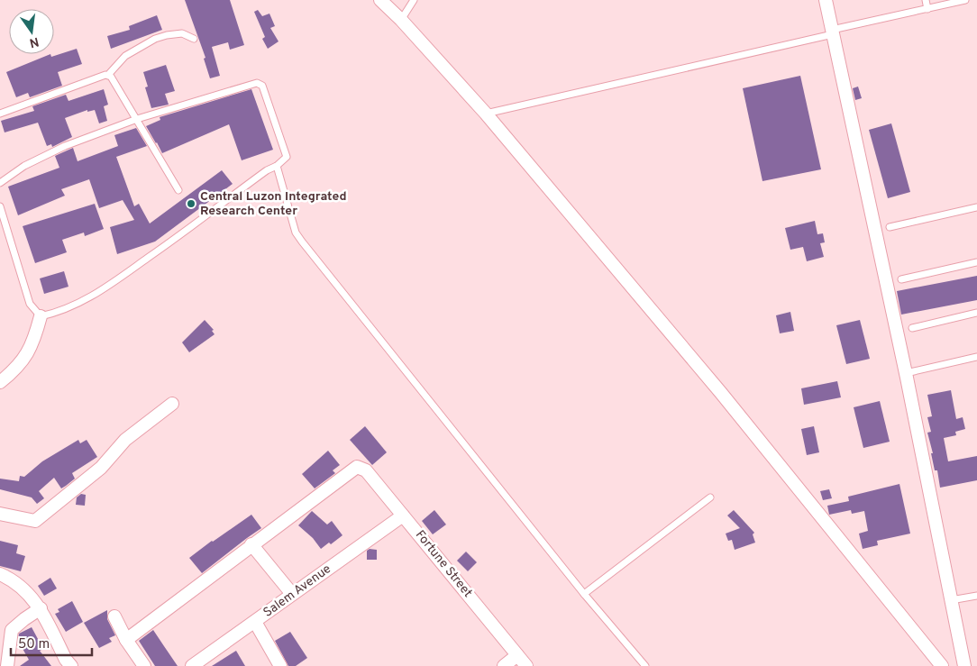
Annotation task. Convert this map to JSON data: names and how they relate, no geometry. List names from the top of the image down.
{
  "streets": {
    "street": ["Fortune Street", "Salem Avenue"]
  },
  "crossings": [
    ["Fortune Street", "Salem Avenue"]
  ],
  "places": ["Central Luzon Integrated Research Center"],
  "scale_bar": "50 m",
  "north": "bottom"
}
